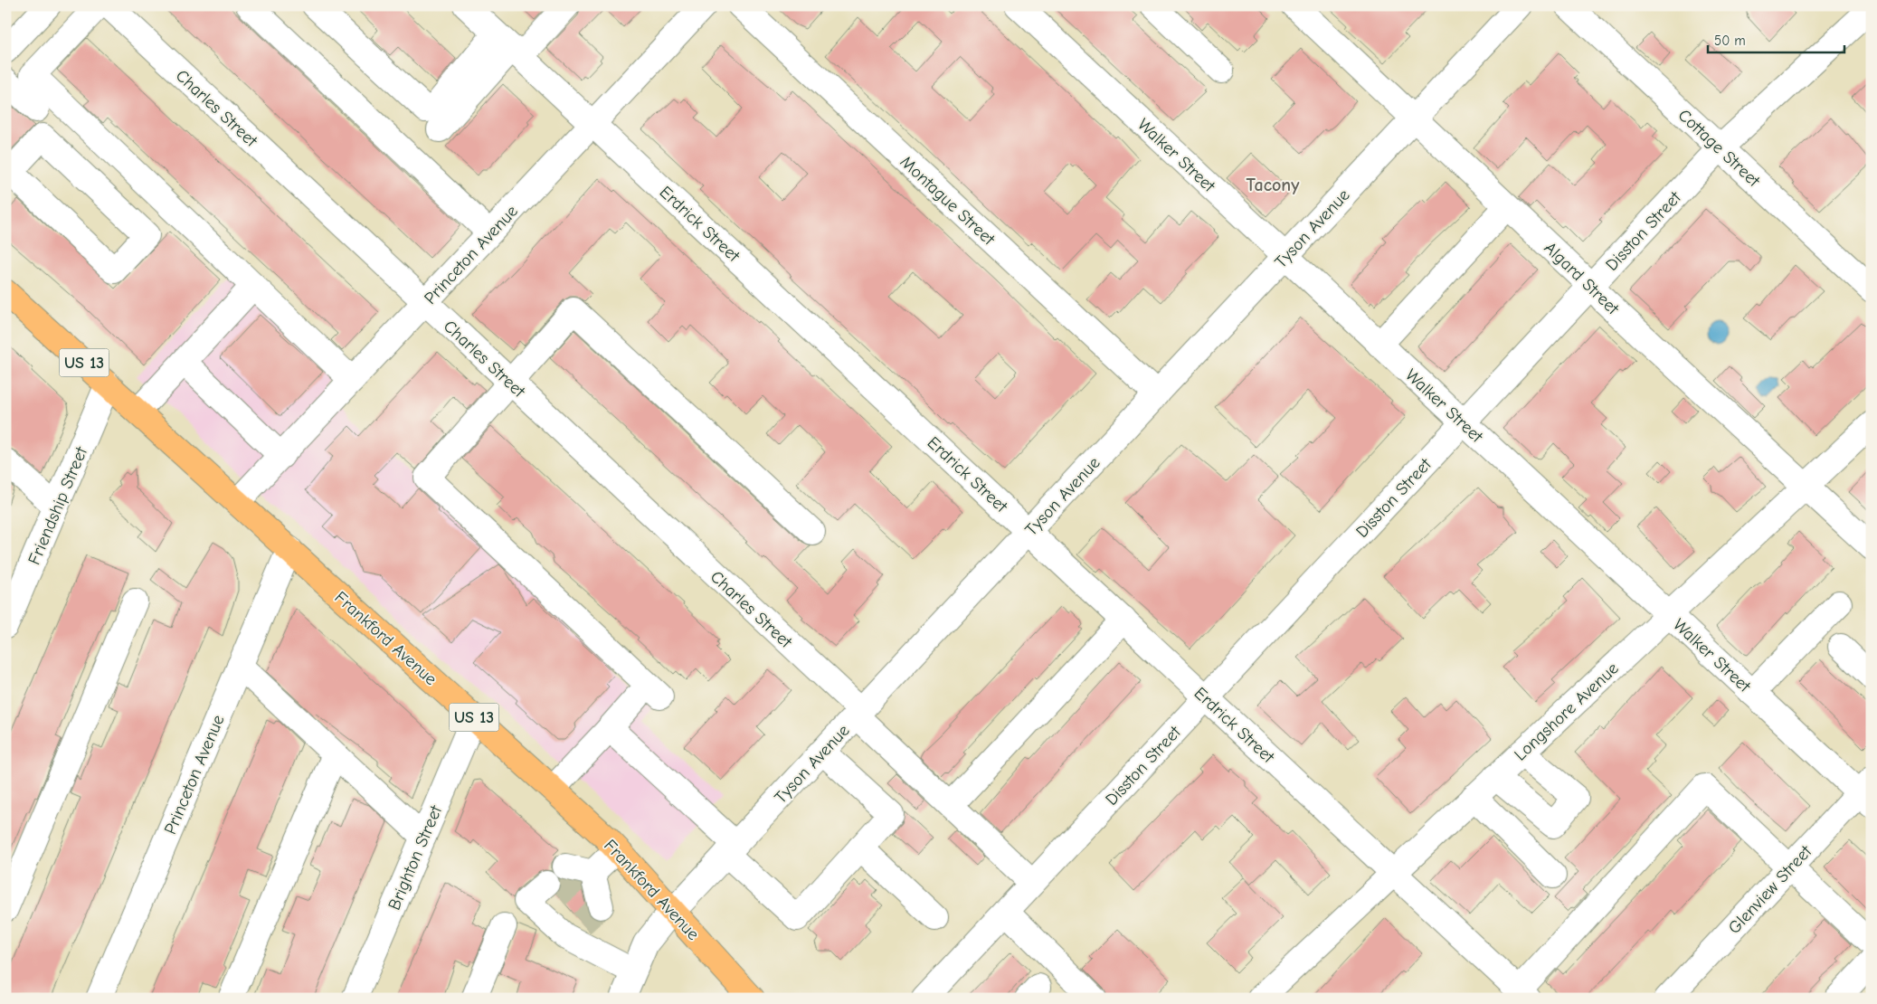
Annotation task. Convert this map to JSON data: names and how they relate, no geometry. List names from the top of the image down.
{
  "streets": {
    "main road": ["US 13", "Frankford Avenue"],
    "street": [
      "Charles Street",
      "Cottage Street",
      "Walker Street",
      "Montague Street",
      "Erdrick Street",
      "Tyson Avenue",
      "Disston Street",
      "Princeton Avenue",
      "Algard Street",
      "Friendship Street",
      "Longshore Avenue",
      "Brighton Street",
      "Glenview Street"
    ]
  },
  "crossings": [
    ["Charles Street", "Tyson Avenue"],
    ["Charles Street", "Disston Street"],
    ["Charles Street", "Princeton Avenue"],
    ["Cottage Street", "Disston Street"],
    ["Walker Street", "Tyson Avenue"],
    ["Walker Street", "Disston Street"],
    ["Walker Street", "Longshore Avenue"],
    ["Walker Street", "Glenview Street"],
    ["Montague Street", "Tyson Avenue"],
    ["Erdrick Street", "Tyson Avenue"],
    ["Erdrick Street", "Disston Street"],
    ["Erdrick Street", "Princeton Avenue"],
    ["Erdrick Street", "Longshore Avenue"],
    ["Tyson Avenue", "Algard Street"],
    ["Tyson Avenue", "Frankford Avenue"],
    ["Disston Street", "Algard Street"],
    ["Princeton Avenue", "Frankford Avenue"],
    ["Algard Street", "Longshore Avenue"],
    ["Friendship Street", "Frankford Avenue"],
    ["Frankford Avenue", "Brighton Street"]
  ],
  "districts": ["Tacony"],
  "scale_bar": "50 m"
}
